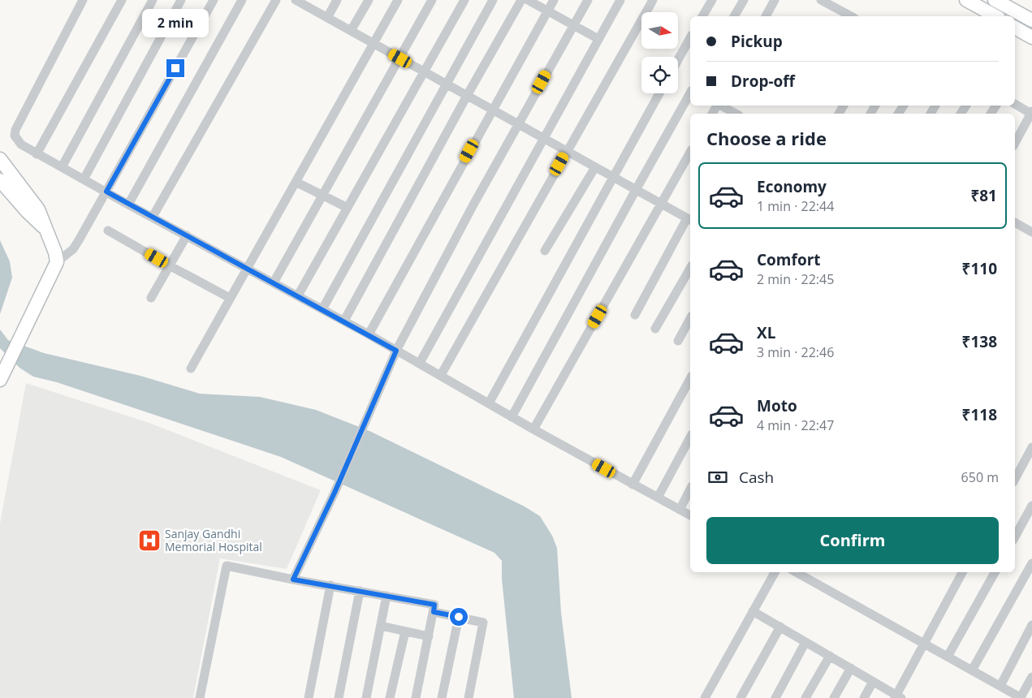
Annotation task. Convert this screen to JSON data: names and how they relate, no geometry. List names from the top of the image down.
{
  "places": {
    "hospital": ["Sanjay Gandhi Memorial Hospital"]
  },
  "north": "right",
  "page": {
    "bubble": "2 min",
    "banner": ["Pickup", "Drop-off"],
    "heading": "Choose a ride",
    "list": [
      {
        "name": "Economy",
        "note": "1 min · 22:44",
        "value": "₹81"
      },
      {
        "name": "Comfort",
        "note": "2 min · 22:45",
        "value": "₹110"
      },
      {
        "name": "XL",
        "note": "3 min · 22:46",
        "value": "₹138"
      },
      {
        "name": "Moto",
        "note": "4 min · 22:47",
        "value": "₹118"
      }
    ],
    "pay": ["Cash", "650 m"],
    "buttons": "Confirm"
  }
}
